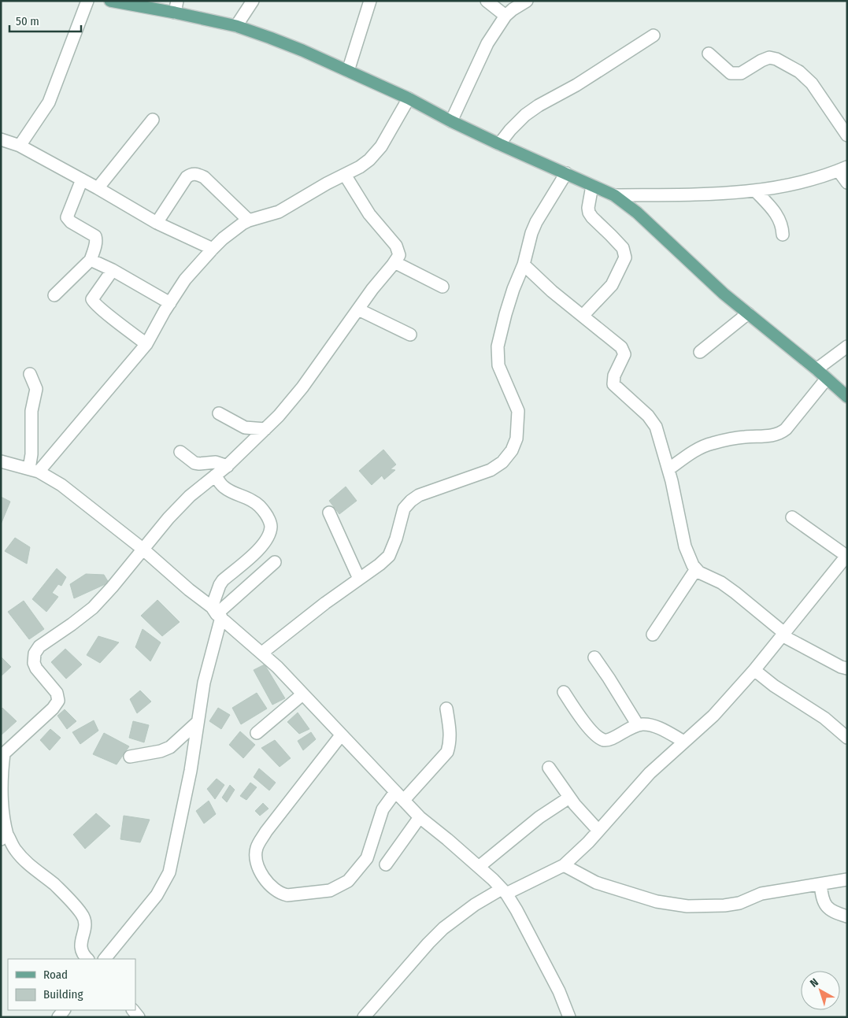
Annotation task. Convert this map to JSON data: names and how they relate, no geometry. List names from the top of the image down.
{
  "legend": ["Road", "Building"],
  "scale_bar": "50 m",
  "north": "top left"
}
